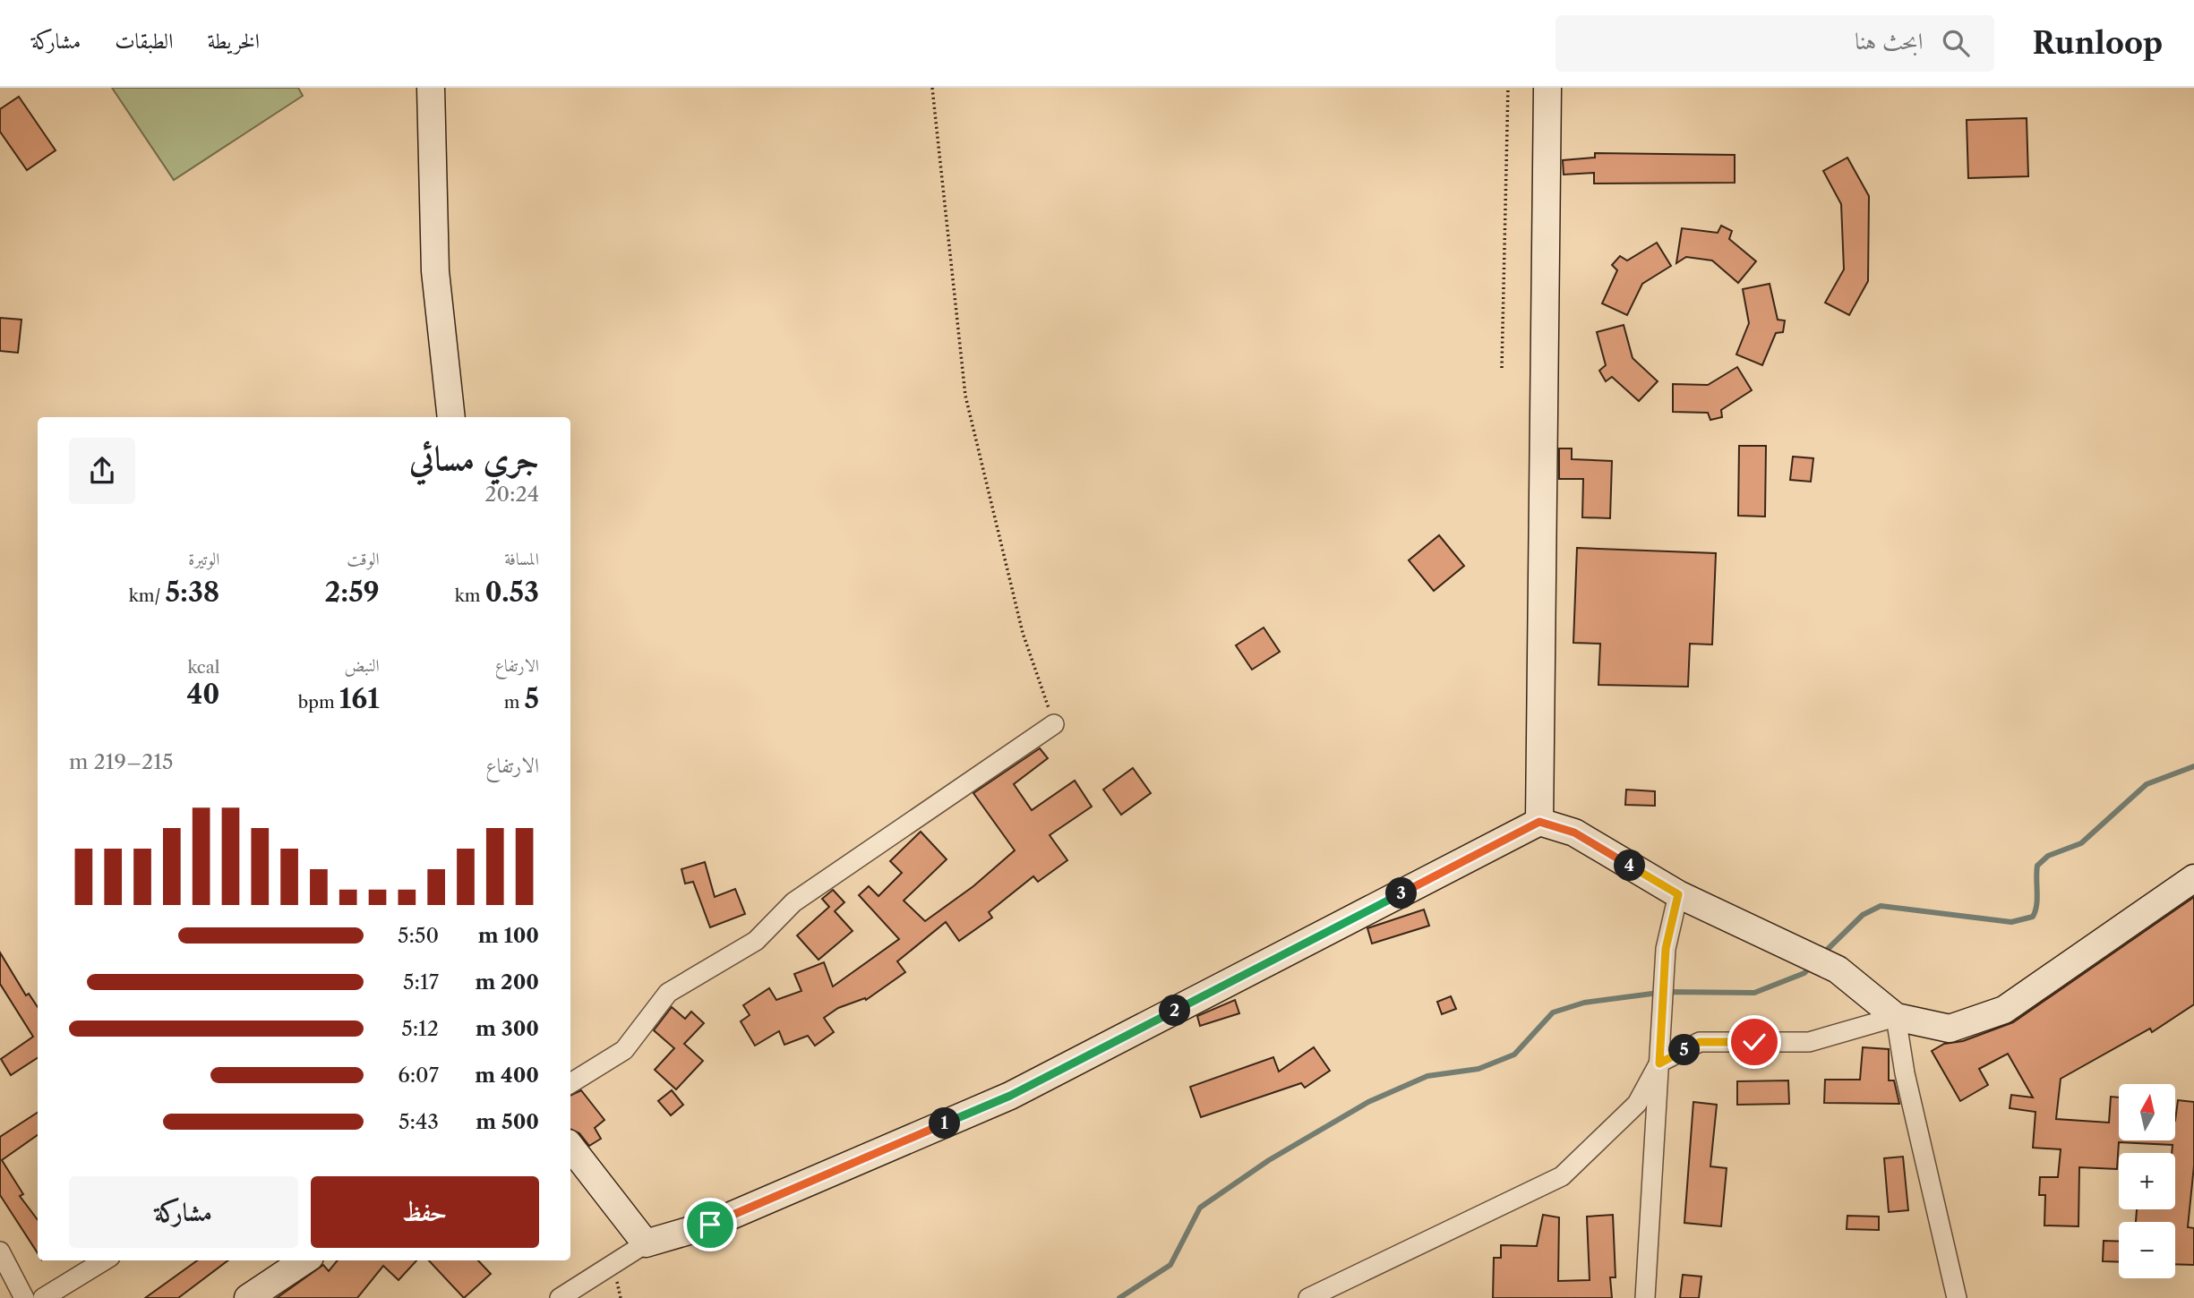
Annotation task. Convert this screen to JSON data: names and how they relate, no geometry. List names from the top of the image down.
{
  "north": "top",
  "page": {
    "header": "Runloop",
    "search": "ابحث هنا",
    "nav": ["الخريطة", "الطبقات", "مشاركة"],
    "heading": ["جري مسائي", "20:24"],
    "stats": [
      ["المسافة", "0.53 km"],
      ["الوقت", "2:59"],
      ["الوتيرة", "5:38 /km"],
      ["الارتفاع", "5 m"],
      ["النبض", "161 bpm"],
      ["kcal", "40"]
    ],
    "chart": ["الارتفاع", "215–219 m"],
    "pins": [
      "4",
      "3",
      "2",
      "5",
      "1"
    ],
    "list": [
      {
        "name": "100 m",
        "note": "5:50"
      },
      {
        "name": "200 m",
        "note": "5:17"
      },
      {
        "name": "300 m",
        "note": "5:12"
      },
      {
        "name": "400 m",
        "note": "6:07"
      },
      {
        "name": "500 m",
        "note": "5:43"
      }
    ],
    "map_buttons": ["+", "−"],
    "buttons": ["حفظ", "مشاركة"]
  }
}
